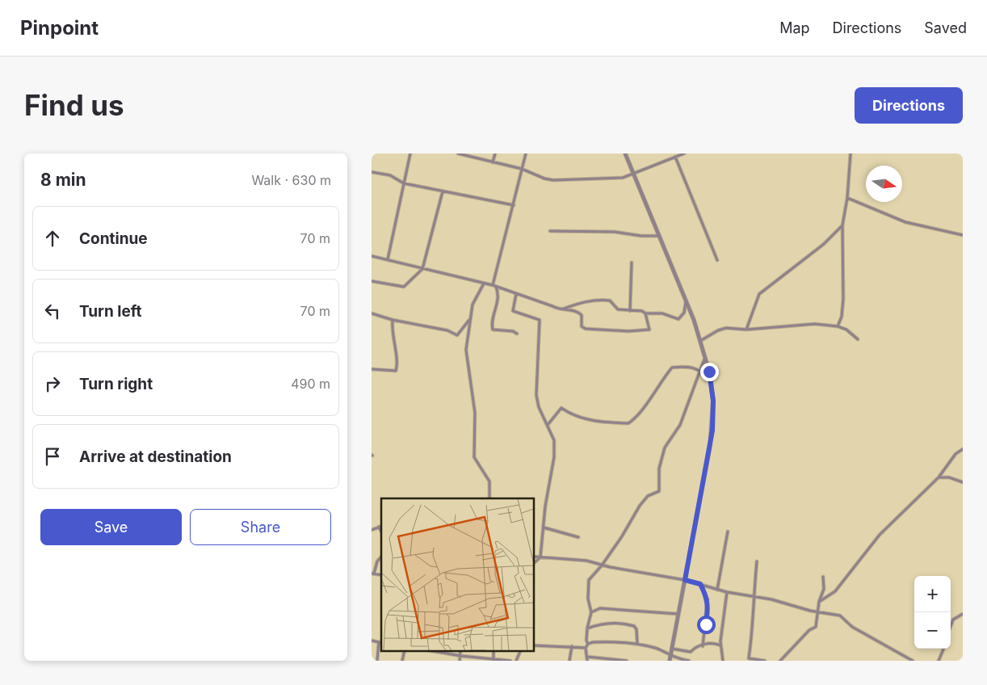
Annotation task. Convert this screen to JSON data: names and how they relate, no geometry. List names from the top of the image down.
{
  "north": "right",
  "page": {
    "header": "Pinpoint",
    "nav": ["Map", "Directions", "Saved"],
    "buttons": [
      "Directions",
      ["Save", "Share"]
    ],
    "title": "Find us",
    "heading": ["8 min", "Walk · 630 m"],
    "list": [
      ["Continue", "70 m"],
      ["Turn left", "70 m"],
      ["Turn right", "490 m"],
      "Arrive at destination"
    ],
    "map_buttons": ["+", "−"]
  }
}
